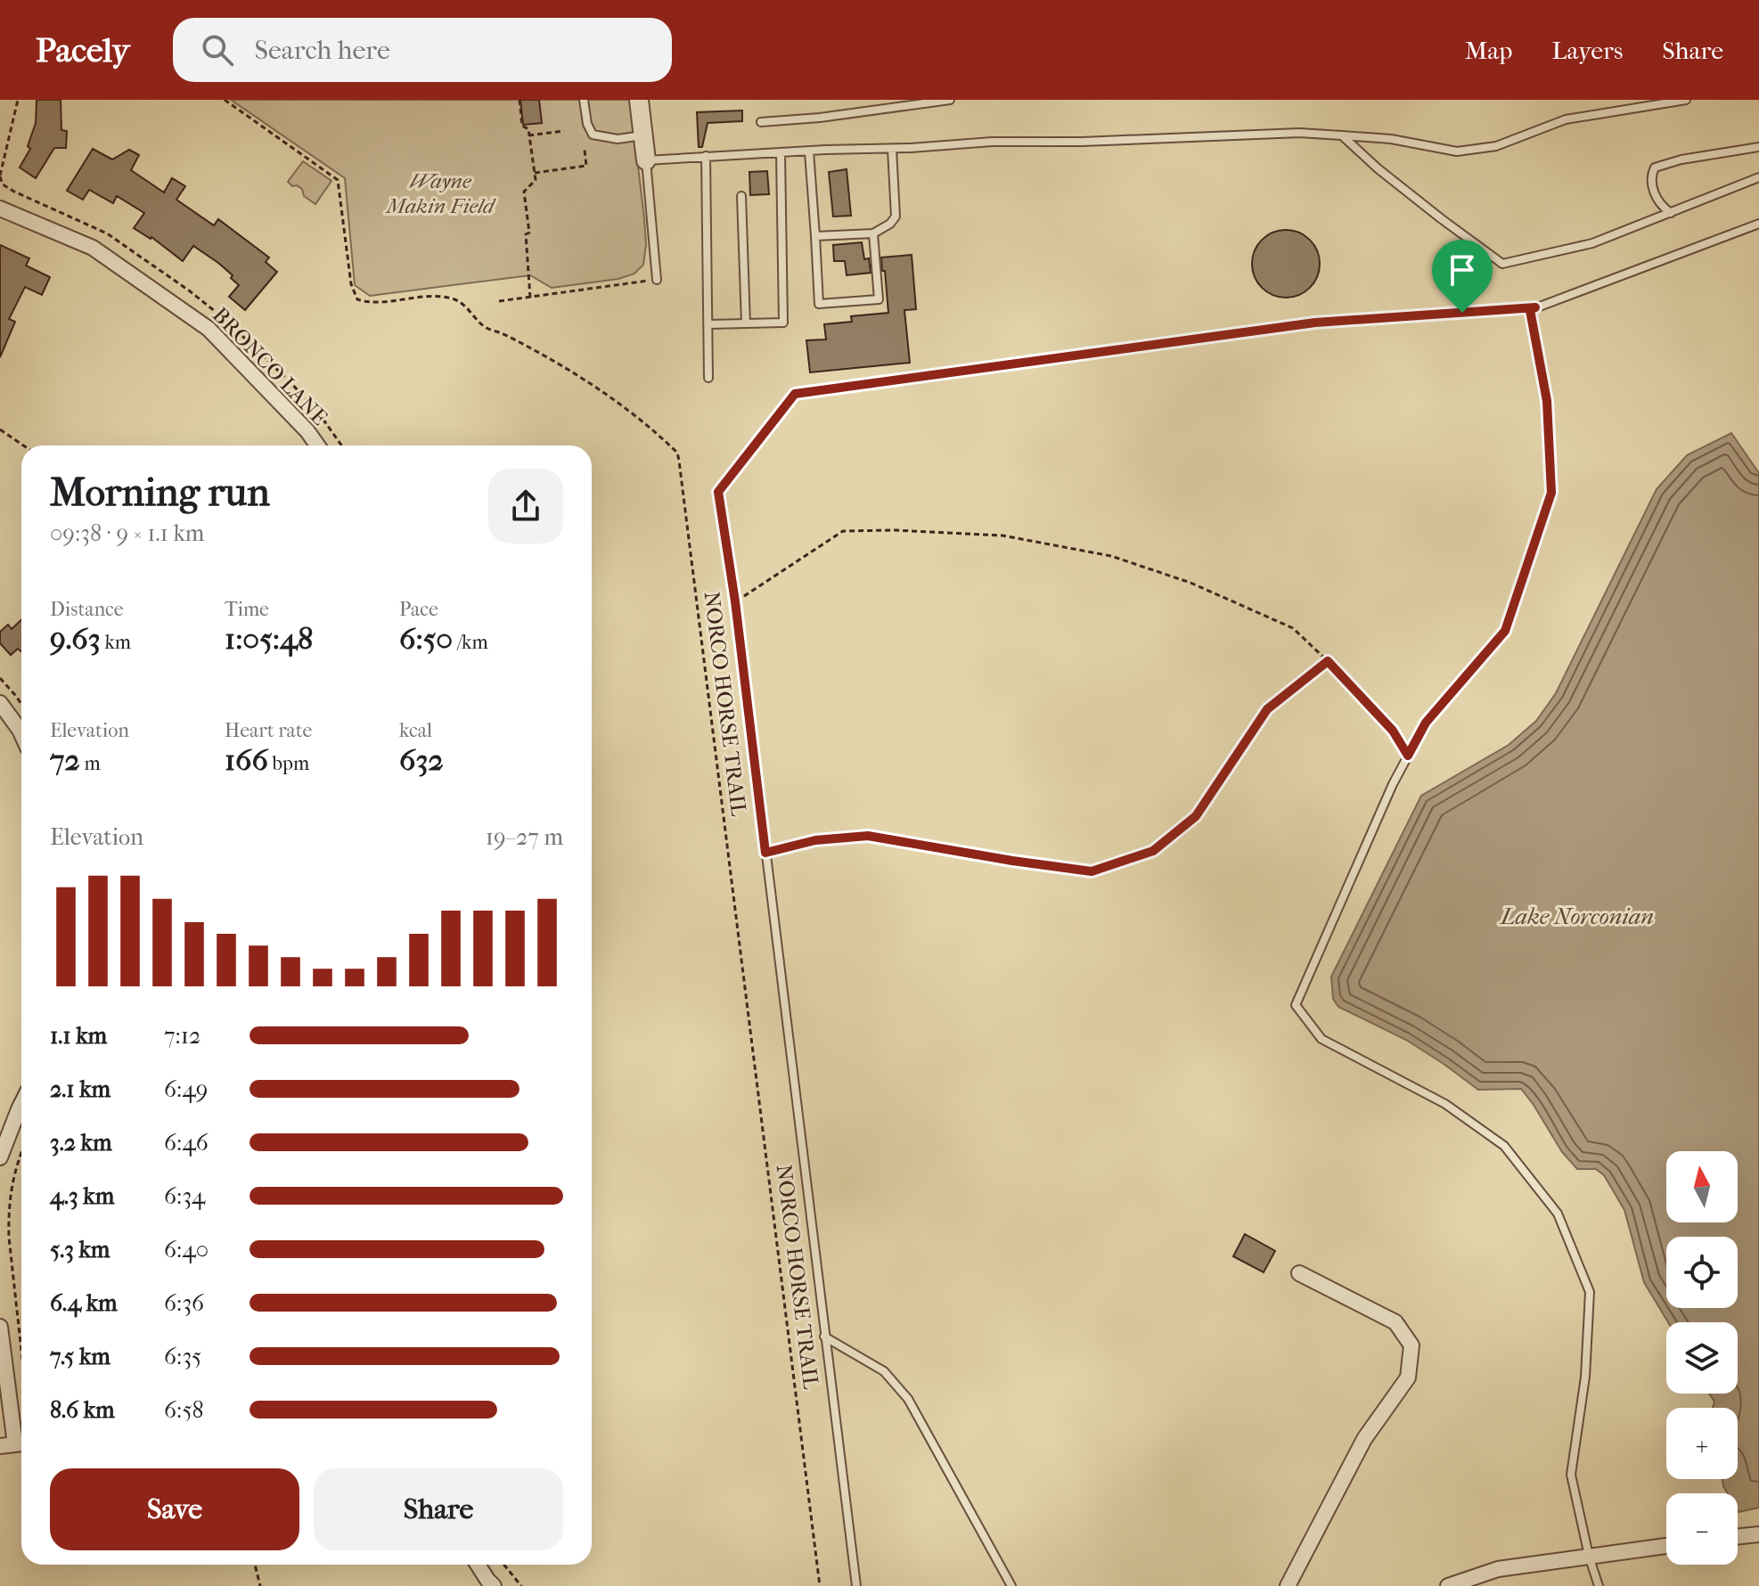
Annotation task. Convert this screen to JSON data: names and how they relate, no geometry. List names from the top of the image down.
{
  "streets": {
    "street": ["BRONCO LANE"],
    "path": ["NORCO HORSE TRAIL"]
  },
  "water": ["Lake Norconian"],
  "parks": ["Wayne Makin Field"],
  "north": "top",
  "page": {
    "header": "Pacely",
    "search": "Search here",
    "nav": ["Map", "Layers", "Share"],
    "heading": ["Morning run", "09:38 · 9 × 1.1 km"],
    "stats": [
      ["Distance", "9.63 km"],
      ["Time", "1:05:48"],
      ["Pace", "6:50 /km"],
      ["Elevation", "72 m"],
      ["Heart rate", "166 bpm"],
      ["kcal", "632"]
    ],
    "chart": ["Elevation", "19–27 m"],
    "list": [
      {
        "name": "1.1 km",
        "note": "7:12"
      },
      {
        "name": "2.1 km",
        "note": "6:49"
      },
      {
        "name": "3.2 km",
        "note": "6:46"
      },
      {
        "name": "4.3 km",
        "note": "6:34"
      },
      {
        "name": "5.3 km",
        "note": "6:40"
      },
      {
        "name": "6.4 km",
        "note": "6:36"
      },
      {
        "name": "7.5 km",
        "note": "6:35"
      },
      {
        "name": "8.6 km",
        "note": "6:58"
      }
    ],
    "map_buttons": ["+", "−"],
    "buttons": ["Save", "Share"]
  }
}
